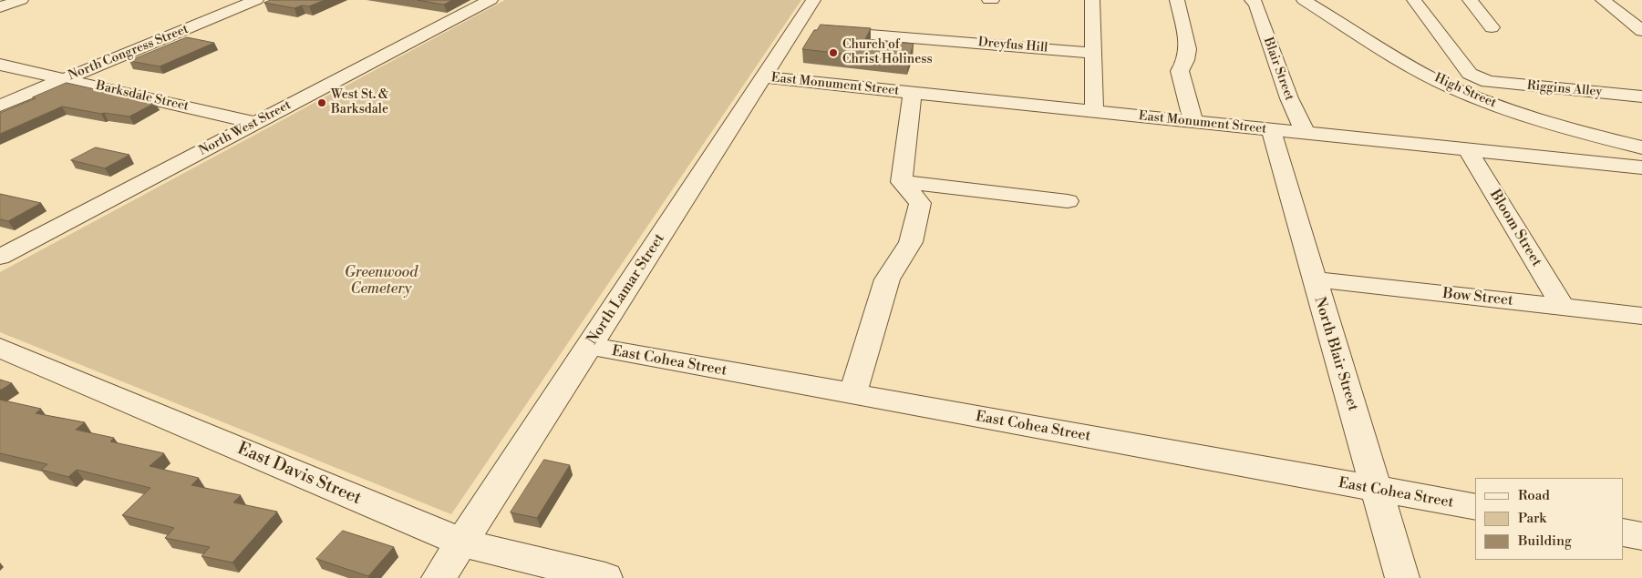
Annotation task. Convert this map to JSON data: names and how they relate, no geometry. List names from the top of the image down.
{
  "streets": {
    "street": [
      "Dreyfus Hill",
      "North Congress Street",
      "Blair Street",
      "East Monument Street",
      "Riggins Alley",
      "High Street",
      "Barksdale Street",
      "North West Street",
      "Bloom Street",
      "North Lamar Street",
      "Bow Street",
      "North Blair Street",
      "East Cohea Street",
      "East Davis Street"
    ]
  },
  "crossings": [
    ["Dreyfus Hill", "North Lamar Street"],
    ["North Congress Street", "Barksdale Street"],
    ["Blair Street", "East Monument Street"],
    ["East Monument Street", "Bloom Street"],
    ["East Monument Street", "North Lamar Street"],
    ["East Monument Street", "North Blair Street"],
    ["Barksdale Street", "North West Street"],
    ["Bloom Street", "Bow Street"],
    ["North Lamar Street", "East Cohea Street"],
    ["North Lamar Street", "East Davis Street"],
    ["Bow Street", "North Blair Street"],
    ["North Blair Street", "East Cohea Street"]
  ],
  "parks": ["Greenwood Cemetery"],
  "places": ["Church of Christ Holiness", "West St. & Barksdale"],
  "legend": ["Road", "Park", "Building"]
}
